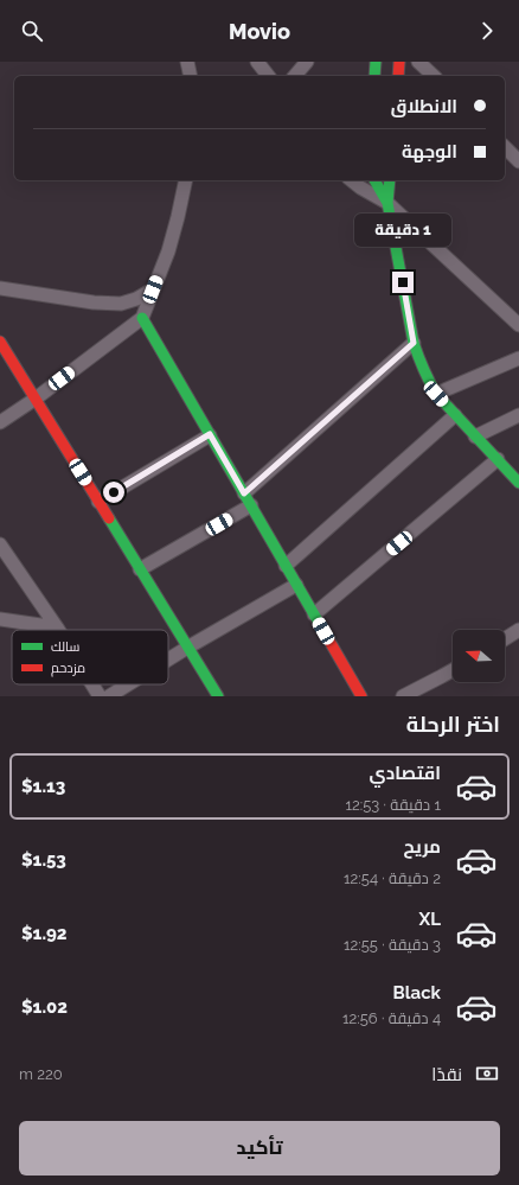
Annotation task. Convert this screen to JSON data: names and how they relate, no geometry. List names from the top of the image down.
{
  "legend": ["سالك", "مزدحم"],
  "north": "left",
  "page": {
    "header": "Movio",
    "banner": ["الانطلاق", "الوجهة"],
    "bubble": "1 دقيقة",
    "heading": "اختر الرحلة",
    "list": [
      {
        "name": "اقتصادي",
        "note": "1 دقيقة · 12:53",
        "value": "$1.13"
      },
      {
        "name": "مريح",
        "note": "2 دقيقة · 12:54",
        "value": "$1.53"
      },
      {
        "name": "XL",
        "note": "3 دقيقة · 12:55",
        "value": "$1.92"
      },
      {
        "name": "Black",
        "note": "4 دقيقة · 12:56",
        "value": "$1.02"
      }
    ],
    "pay": ["نقدًا", "220 m"],
    "buttons": "تأكيد"
  }
}
